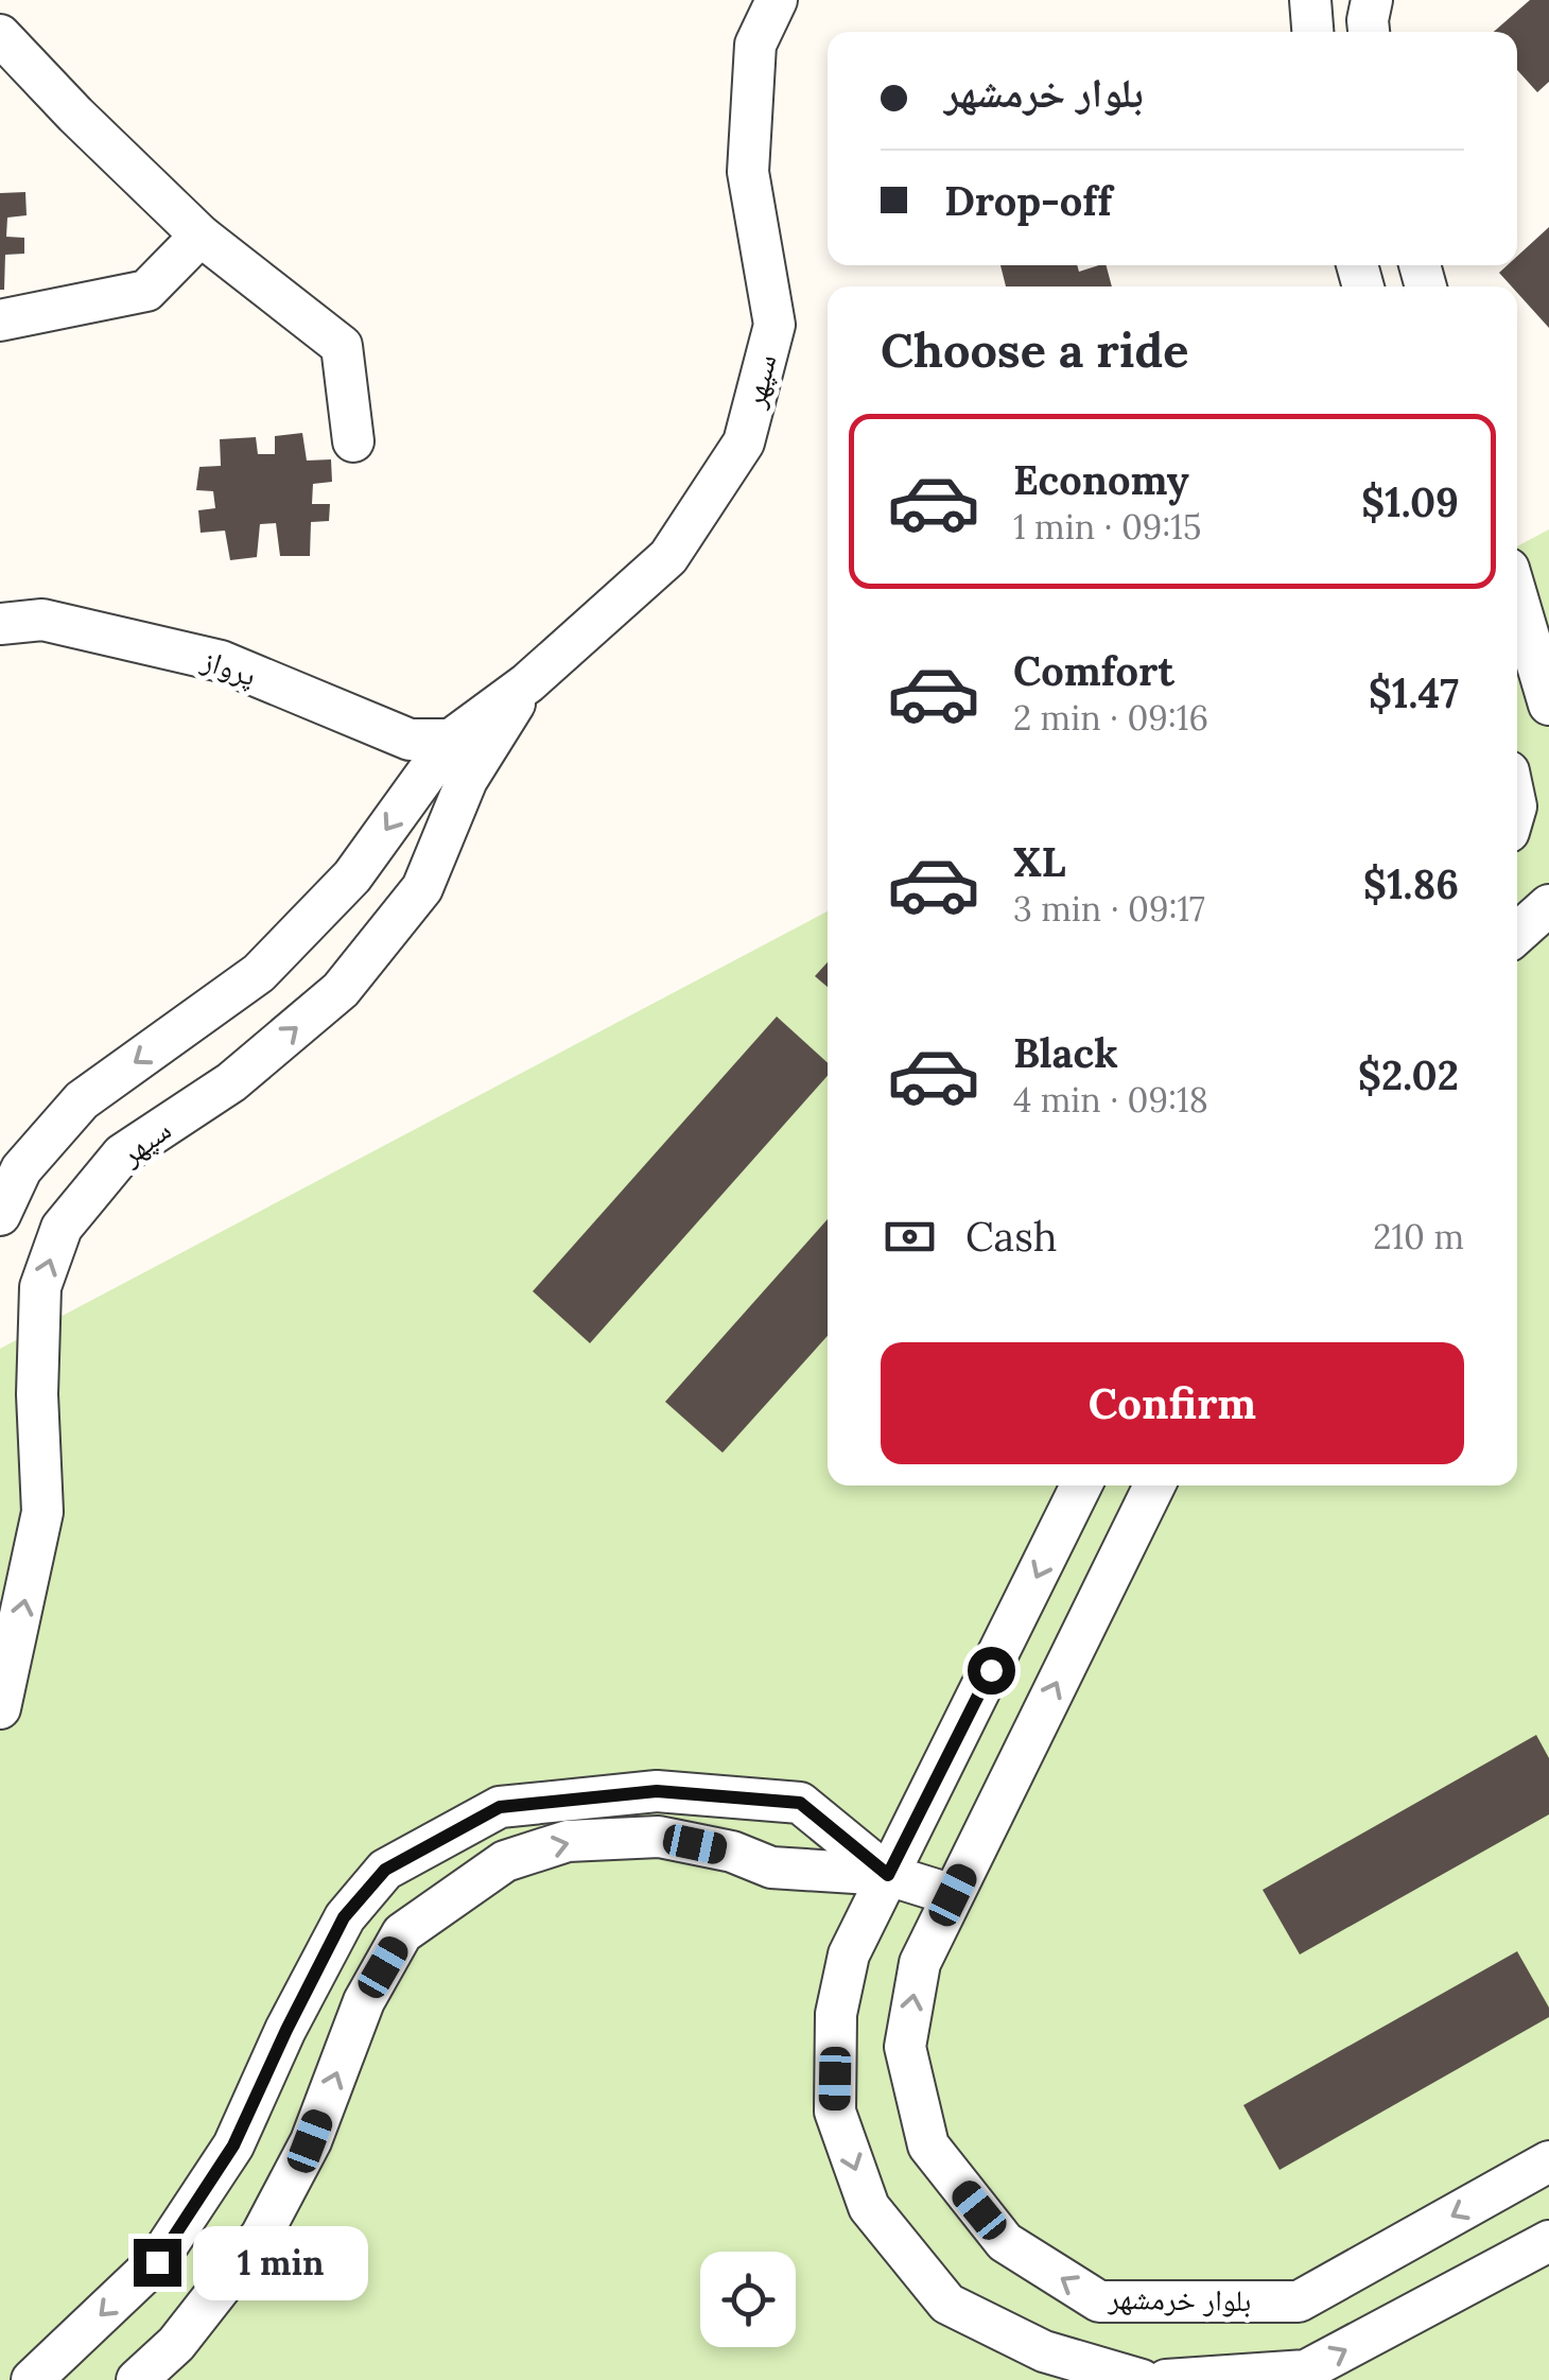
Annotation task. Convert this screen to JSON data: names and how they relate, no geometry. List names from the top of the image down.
{
  "streets": {
    "street": ["سپهر", "پرواز", "بلوار خرمشهر"]
  },
  "crossings": [
    ["سپهر", "پرواز"]
  ],
  "page": {
    "banner": ["بلوار خرمشهر", "Drop-off"],
    "heading": "Choose a ride",
    "list": [
      {
        "name": "Economy",
        "note": "1 min · 09:15",
        "value": "$1.09"
      },
      {
        "name": "Comfort",
        "note": "2 min · 09:16",
        "value": "$1.47"
      },
      {
        "name": "XL",
        "note": "3 min · 09:17",
        "value": "$1.86"
      },
      {
        "name": "Black",
        "note": "4 min · 09:18",
        "value": "$2.02"
      }
    ],
    "pay": ["Cash", "210 m"],
    "buttons": "Confirm",
    "bubble": "1 min"
  }
}
